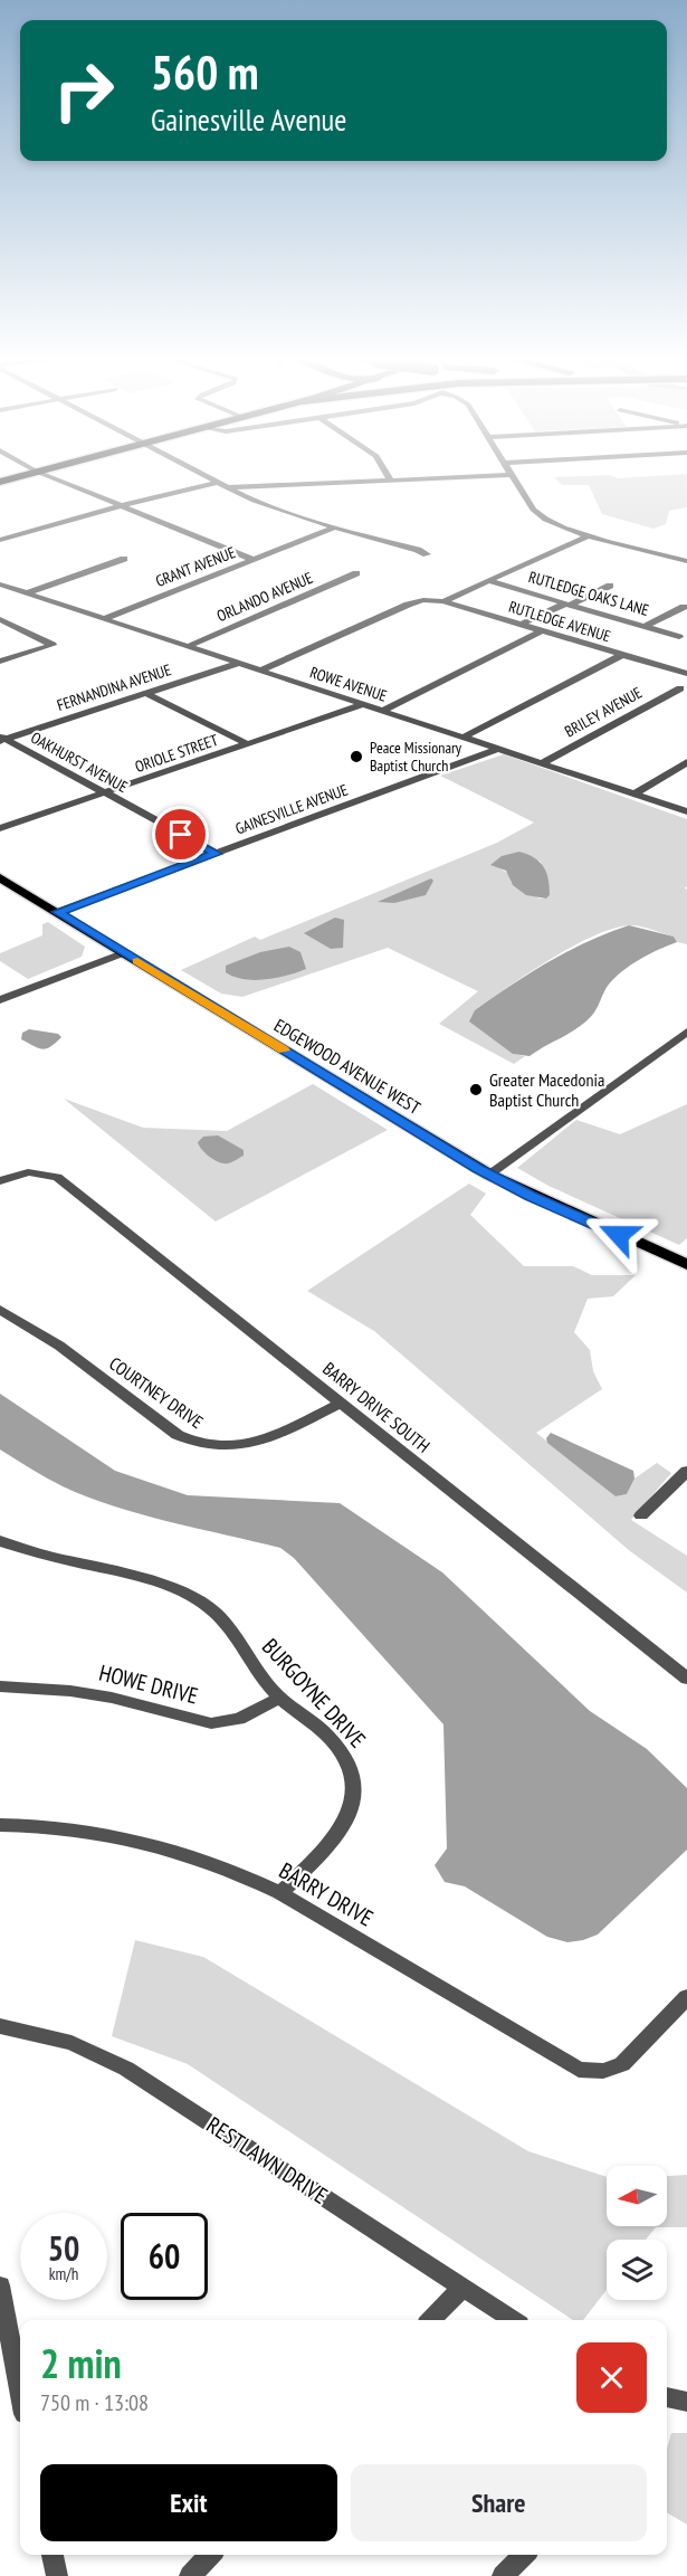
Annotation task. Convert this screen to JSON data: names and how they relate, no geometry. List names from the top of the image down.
{
  "streets": {
    "main road": ["EDGEWOOD AVENUE WEST"],
    "street": [
      "GRANT AVENUE",
      "RUTLEDGE OAKS LANE",
      "ORLANDO AVENUE",
      "RUTLEDGE AVENUE",
      "ROWE AVENUE",
      "FERNANDINA AVENUE",
      "BRILEY AVENUE",
      "ORIOLE STREET",
      "OAKHURST AVENUE",
      "GAINESVILLE AVENUE",
      "COURTNEY DRIVE",
      "BARRY DRIVE SOUTH",
      "HOWE DRIVE",
      "BURGOYNE DRIVE",
      "BARRY DRIVE",
      "RESTLAWN DRIVE"
    ]
  },
  "crossings": [
    ["GRANT AVENUE", "ROWE AVENUE"],
    ["ORLANDO AVENUE", "ROWE AVENUE"],
    ["RUTLEDGE AVENUE", "ROWE AVENUE"],
    ["ROWE AVENUE", "FERNANDINA AVENUE"],
    ["ROWE AVENUE", "BRILEY AVENUE"],
    ["ROWE AVENUE", "ORIOLE STREET"],
    ["ROWE AVENUE", "GAINESVILLE AVENUE"],
    ["FERNANDINA AVENUE", "OAKHURST AVENUE"],
    ["ORIOLE STREET", "OAKHURST AVENUE"],
    ["OAKHURST AVENUE", "GAINESVILLE AVENUE"],
    ["GAINESVILLE AVENUE", "EDGEWOOD AVENUE WEST"],
    ["COURTNEY DRIVE", "BARRY DRIVE SOUTH"],
    ["HOWE DRIVE", "BURGOYNE DRIVE"],
    ["BURGOYNE DRIVE", "BARRY DRIVE"]
  ],
  "places": ["Peace Missionary Baptist Church", "Greater Macedonia Baptist Church"],
  "north": "left",
  "page": {
    "turn": ["560 m", "Gainesville Avenue"],
    "speed": "50 km/h",
    "limit": "60",
    "heading": ["2 min", "750 m · 13:08"],
    "buttons": ["Exit", "Share"]
  }
}
